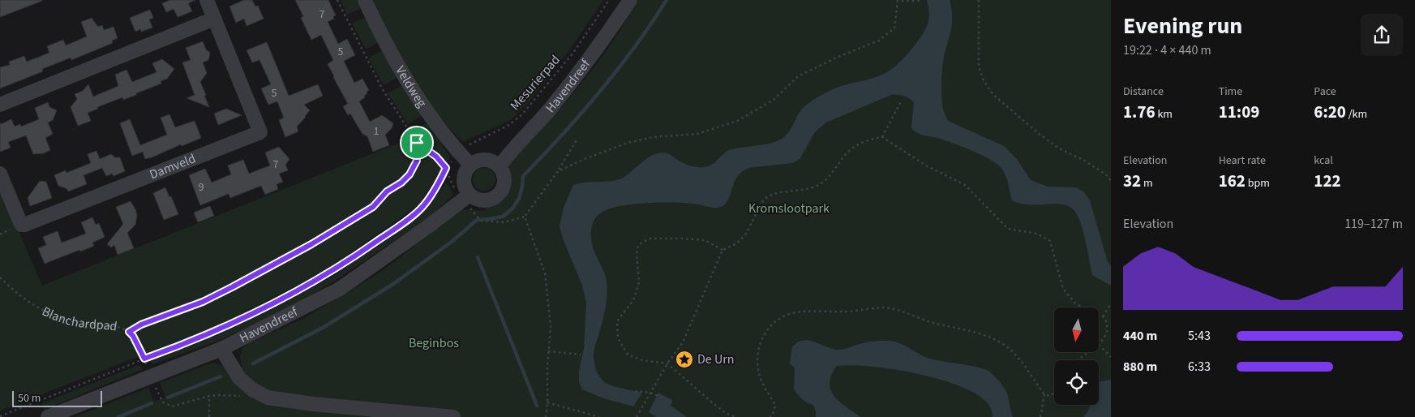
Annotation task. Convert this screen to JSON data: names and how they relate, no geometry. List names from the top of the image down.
{
  "streets": {
    "street": ["Veldweg", "Havendreef", "Damveld"],
    "path": ["Mesurierpad", "Blanchardpad"]
  },
  "crossings": [
    ["Mesurierpad", "Veldweg"],
    ["Mesurierpad", "Blanchardpad"],
    ["Veldweg", "Havendreef"],
    ["Havendreef", "Blanchardpad"]
  ],
  "parks": ["Kromslootpark", "Beginbos"],
  "places": {
    "place": ["De Urn"]
  },
  "house_numbers": [
    "7",
    "5",
    "5",
    "1",
    "7",
    "9"
  ],
  "scale_bar": "50 m",
  "north": "bottom",
  "page": {
    "heading": ["Evening run", "19:22 · 4 × 440 m"],
    "stats": [
      ["Distance", "1.76 km"],
      ["Time", "11:09"],
      ["Pace", "6:20 /km"],
      ["Elevation", "32 m"],
      ["Heart rate", "162 bpm"],
      ["kcal", "122"]
    ],
    "chart": ["Elevation", "119–127 m"],
    "list": [
      {
        "name": "440 m",
        "note": "5:43"
      },
      {
        "name": "880 m",
        "note": "6:33"
      }
    ],
    "scale": "50 m"
  }
}
